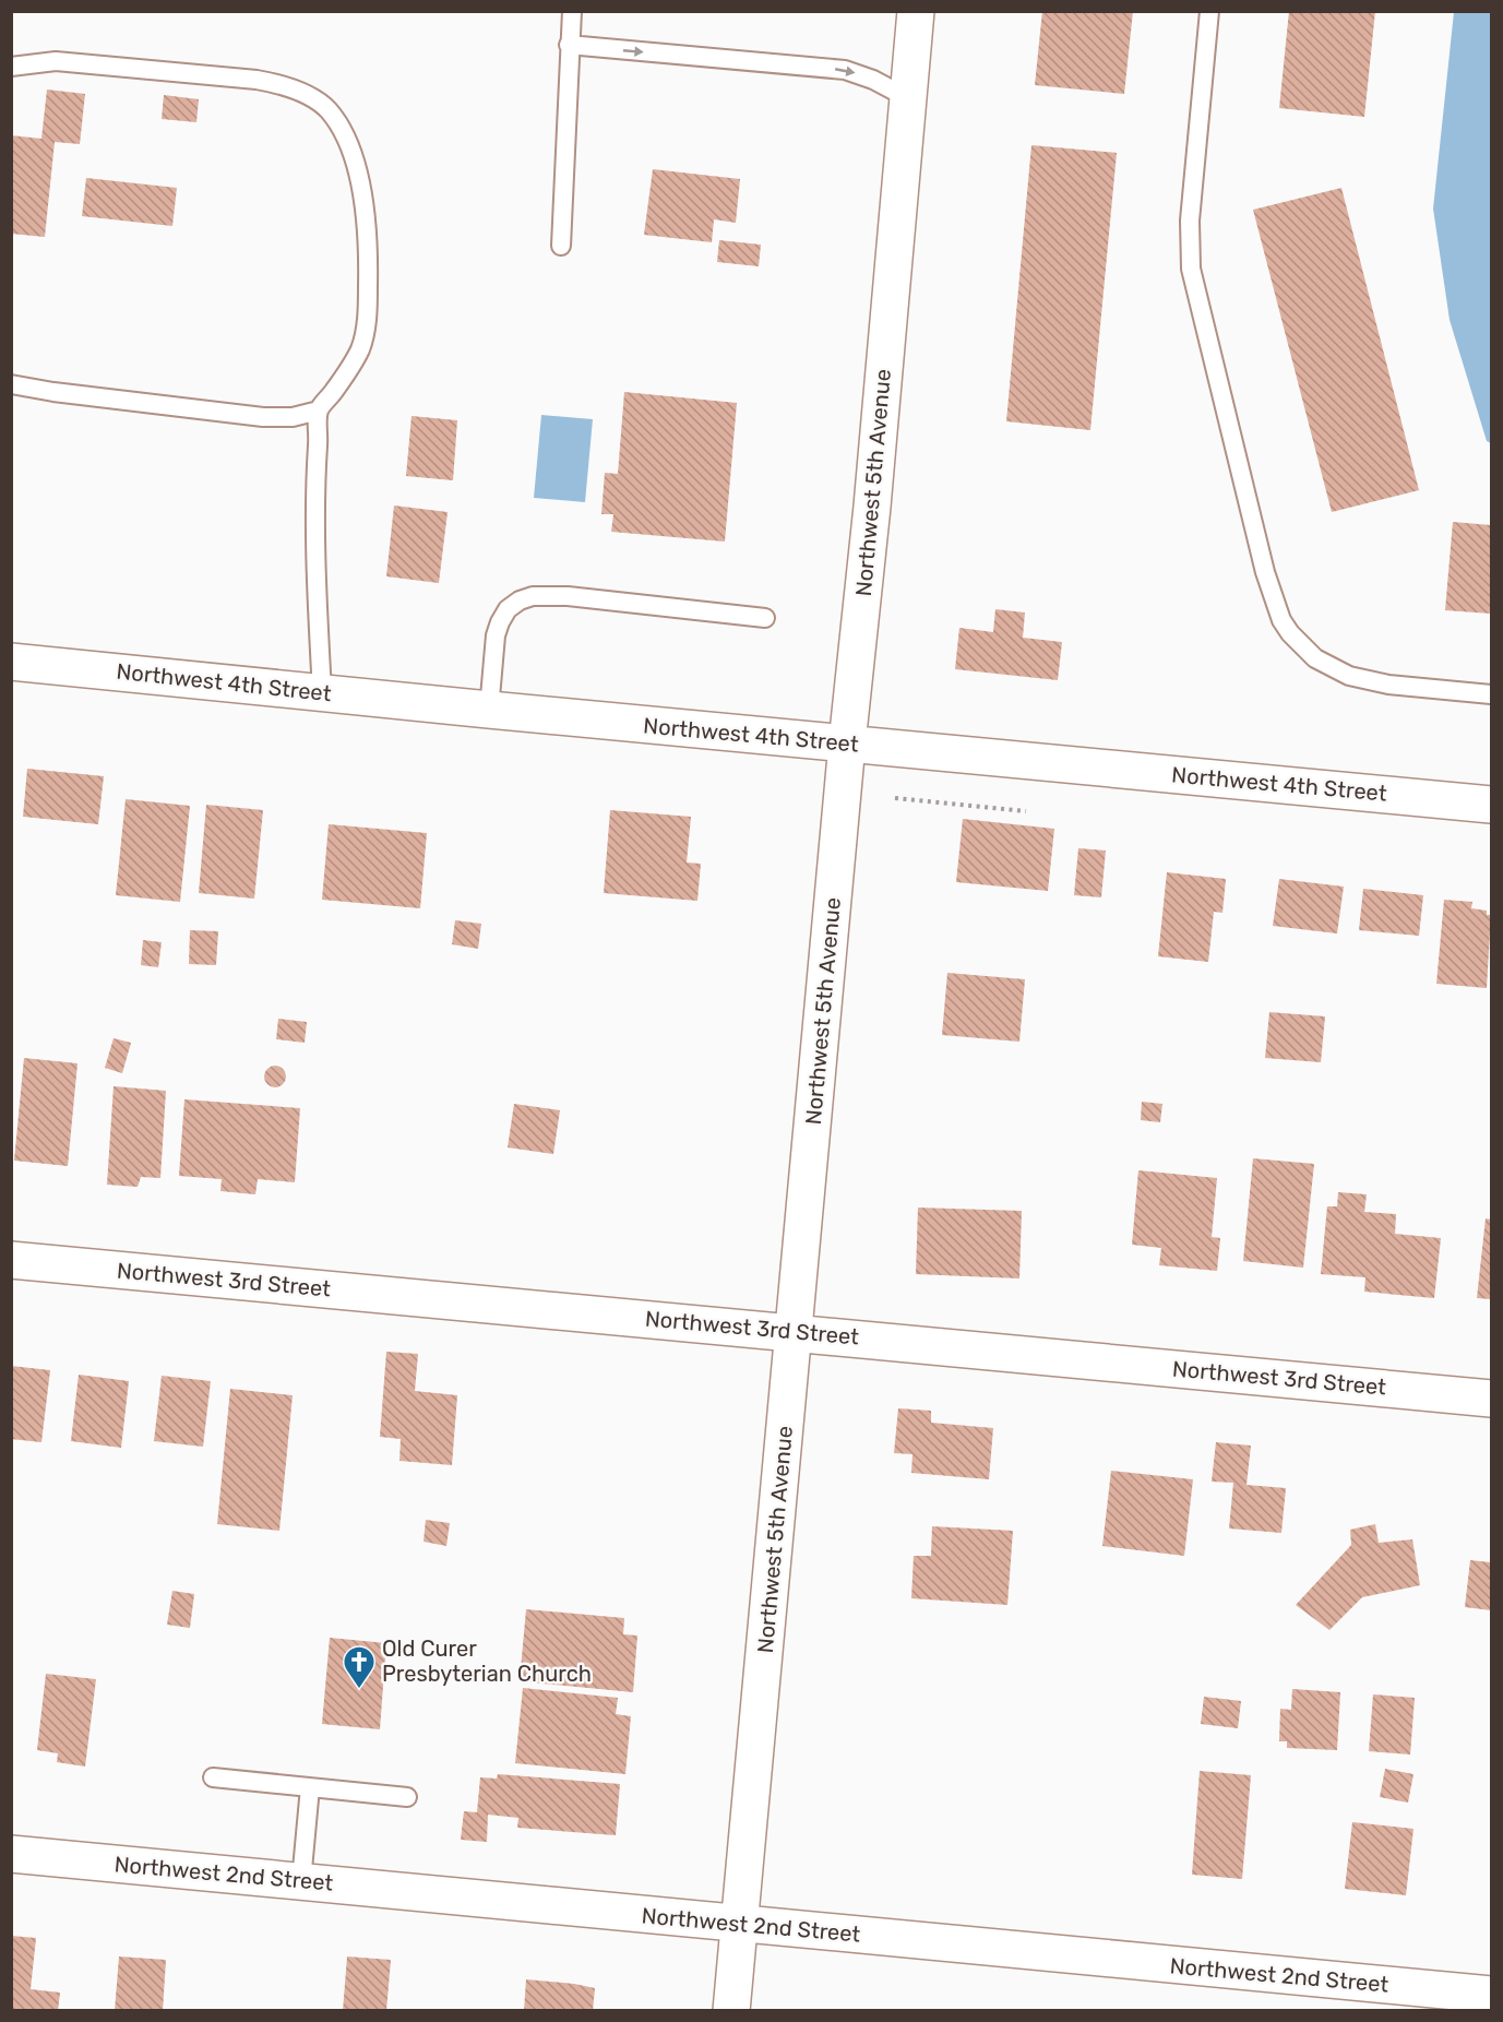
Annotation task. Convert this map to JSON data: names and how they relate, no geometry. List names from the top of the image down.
{
  "streets": {
    "street": [
      "Northwest 5th Avenue",
      "Northwest 4th Street",
      "Northwest 3rd Street",
      "Northwest 2nd Street"
    ]
  },
  "crossings": [
    ["Northwest 5th Avenue", "Northwest 4th Street"],
    ["Northwest 5th Avenue", "Northwest 3rd Street"],
    ["Northwest 5th Avenue", "Northwest 2nd Street"]
  ],
  "places": {
    "church": ["Old Curer Presbyterian Church"]
  }
}
